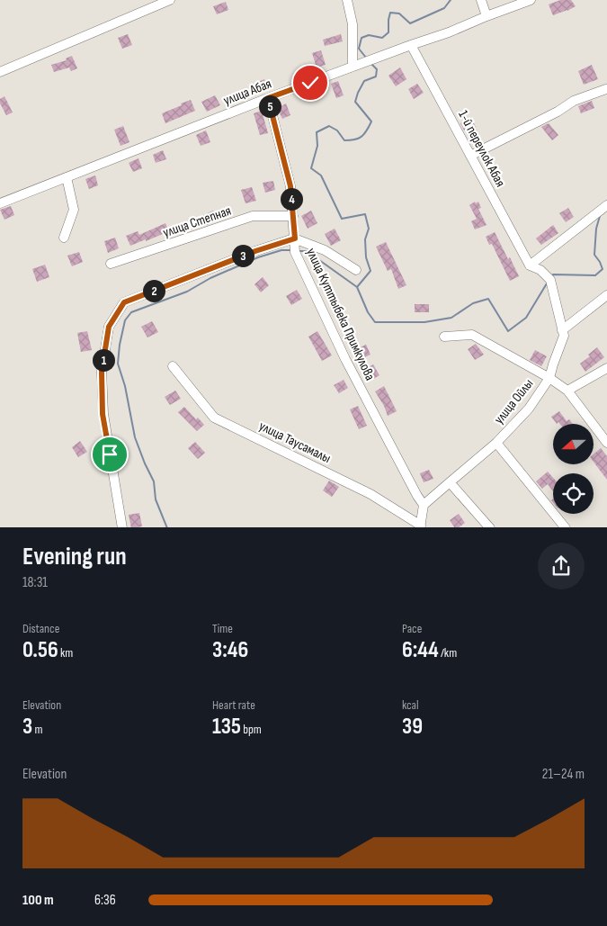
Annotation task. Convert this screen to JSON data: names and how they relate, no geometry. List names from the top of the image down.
{
  "streets": {
    "street": [
      "улица Абая",
      "1-й переулок Абая",
      "улица Степная",
      "улица Куттыбека Примкулова",
      "улица Ойлы",
      "улица Таусамалы"
    ]
  },
  "crossings": [
    ["улица Абая", "1-й переулок Абая"],
    ["улица Абая", "улица Куттыбека Примкулова"],
    ["1-й переулок Абая", "улица Ойлы"],
    ["улица Степная", "улица Куттыбека Примкулова"]
  ],
  "north": "left",
  "page": {
    "pins": [
      "5",
      "4",
      "3",
      "2",
      "1"
    ],
    "heading": ["Evening run", "18:31"],
    "stats": [
      ["Distance", "0.56 km"],
      ["Time", "3:46"],
      ["Pace", "6:44 /km"],
      ["Elevation", "3 m"],
      ["Heart rate", "135 bpm"],
      ["kcal", "39"]
    ],
    "chart": ["Elevation", "21–24 m"],
    "list": [
      {
        "name": "100 m",
        "note": "6:36"
      }
    ]
  }
}
